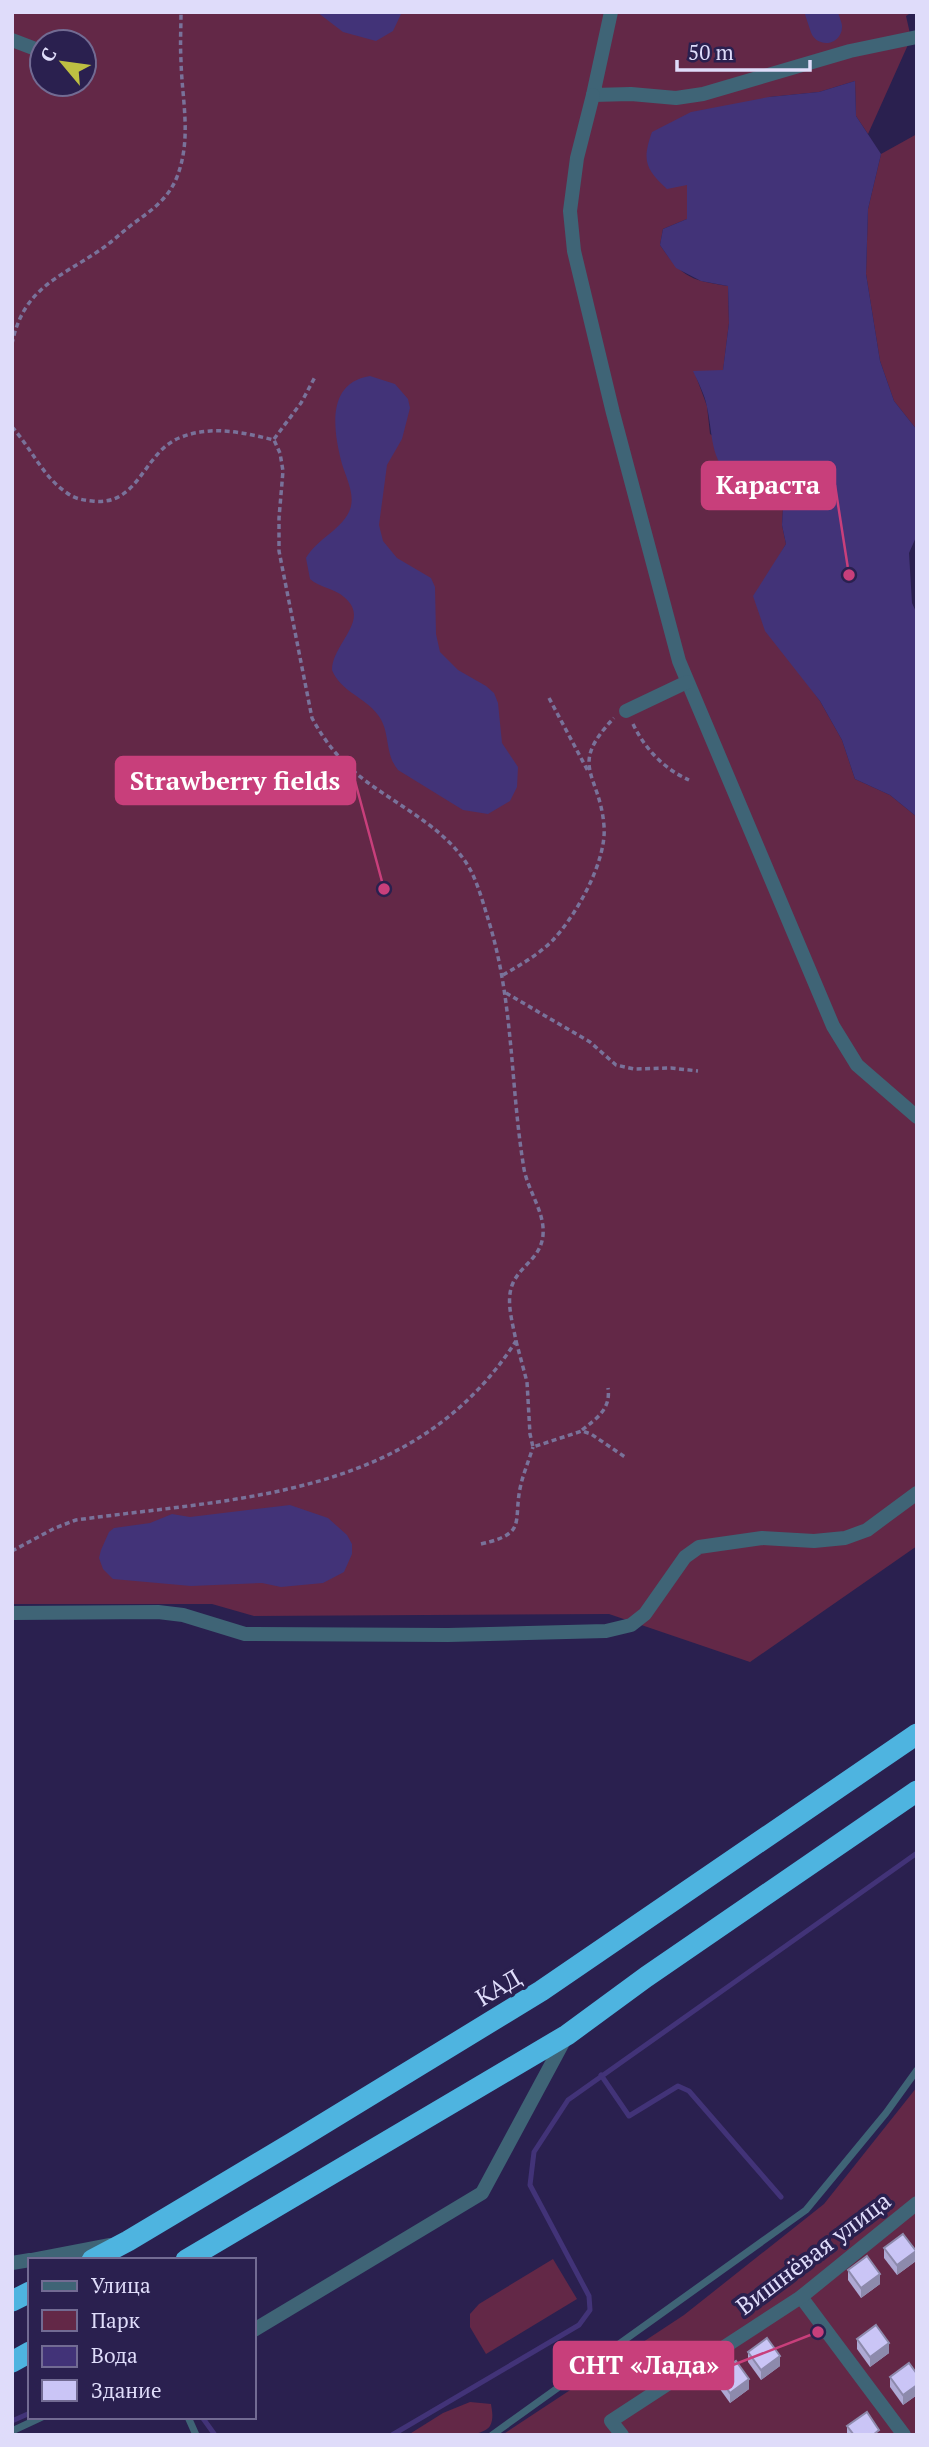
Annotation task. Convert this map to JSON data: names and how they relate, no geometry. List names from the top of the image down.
{
  "streets": {
    "highway": ["КАД"],
    "street": ["Вишнёвая улица"]
  },
  "places": ["Караста", "Strawberry fields", "СНТ «Лада»"],
  "legend": [
    "Улица",
    "Парк",
    "Вода",
    "Здание"
  ],
  "scale_bar": "50 m",
  "north": "top left"
}
